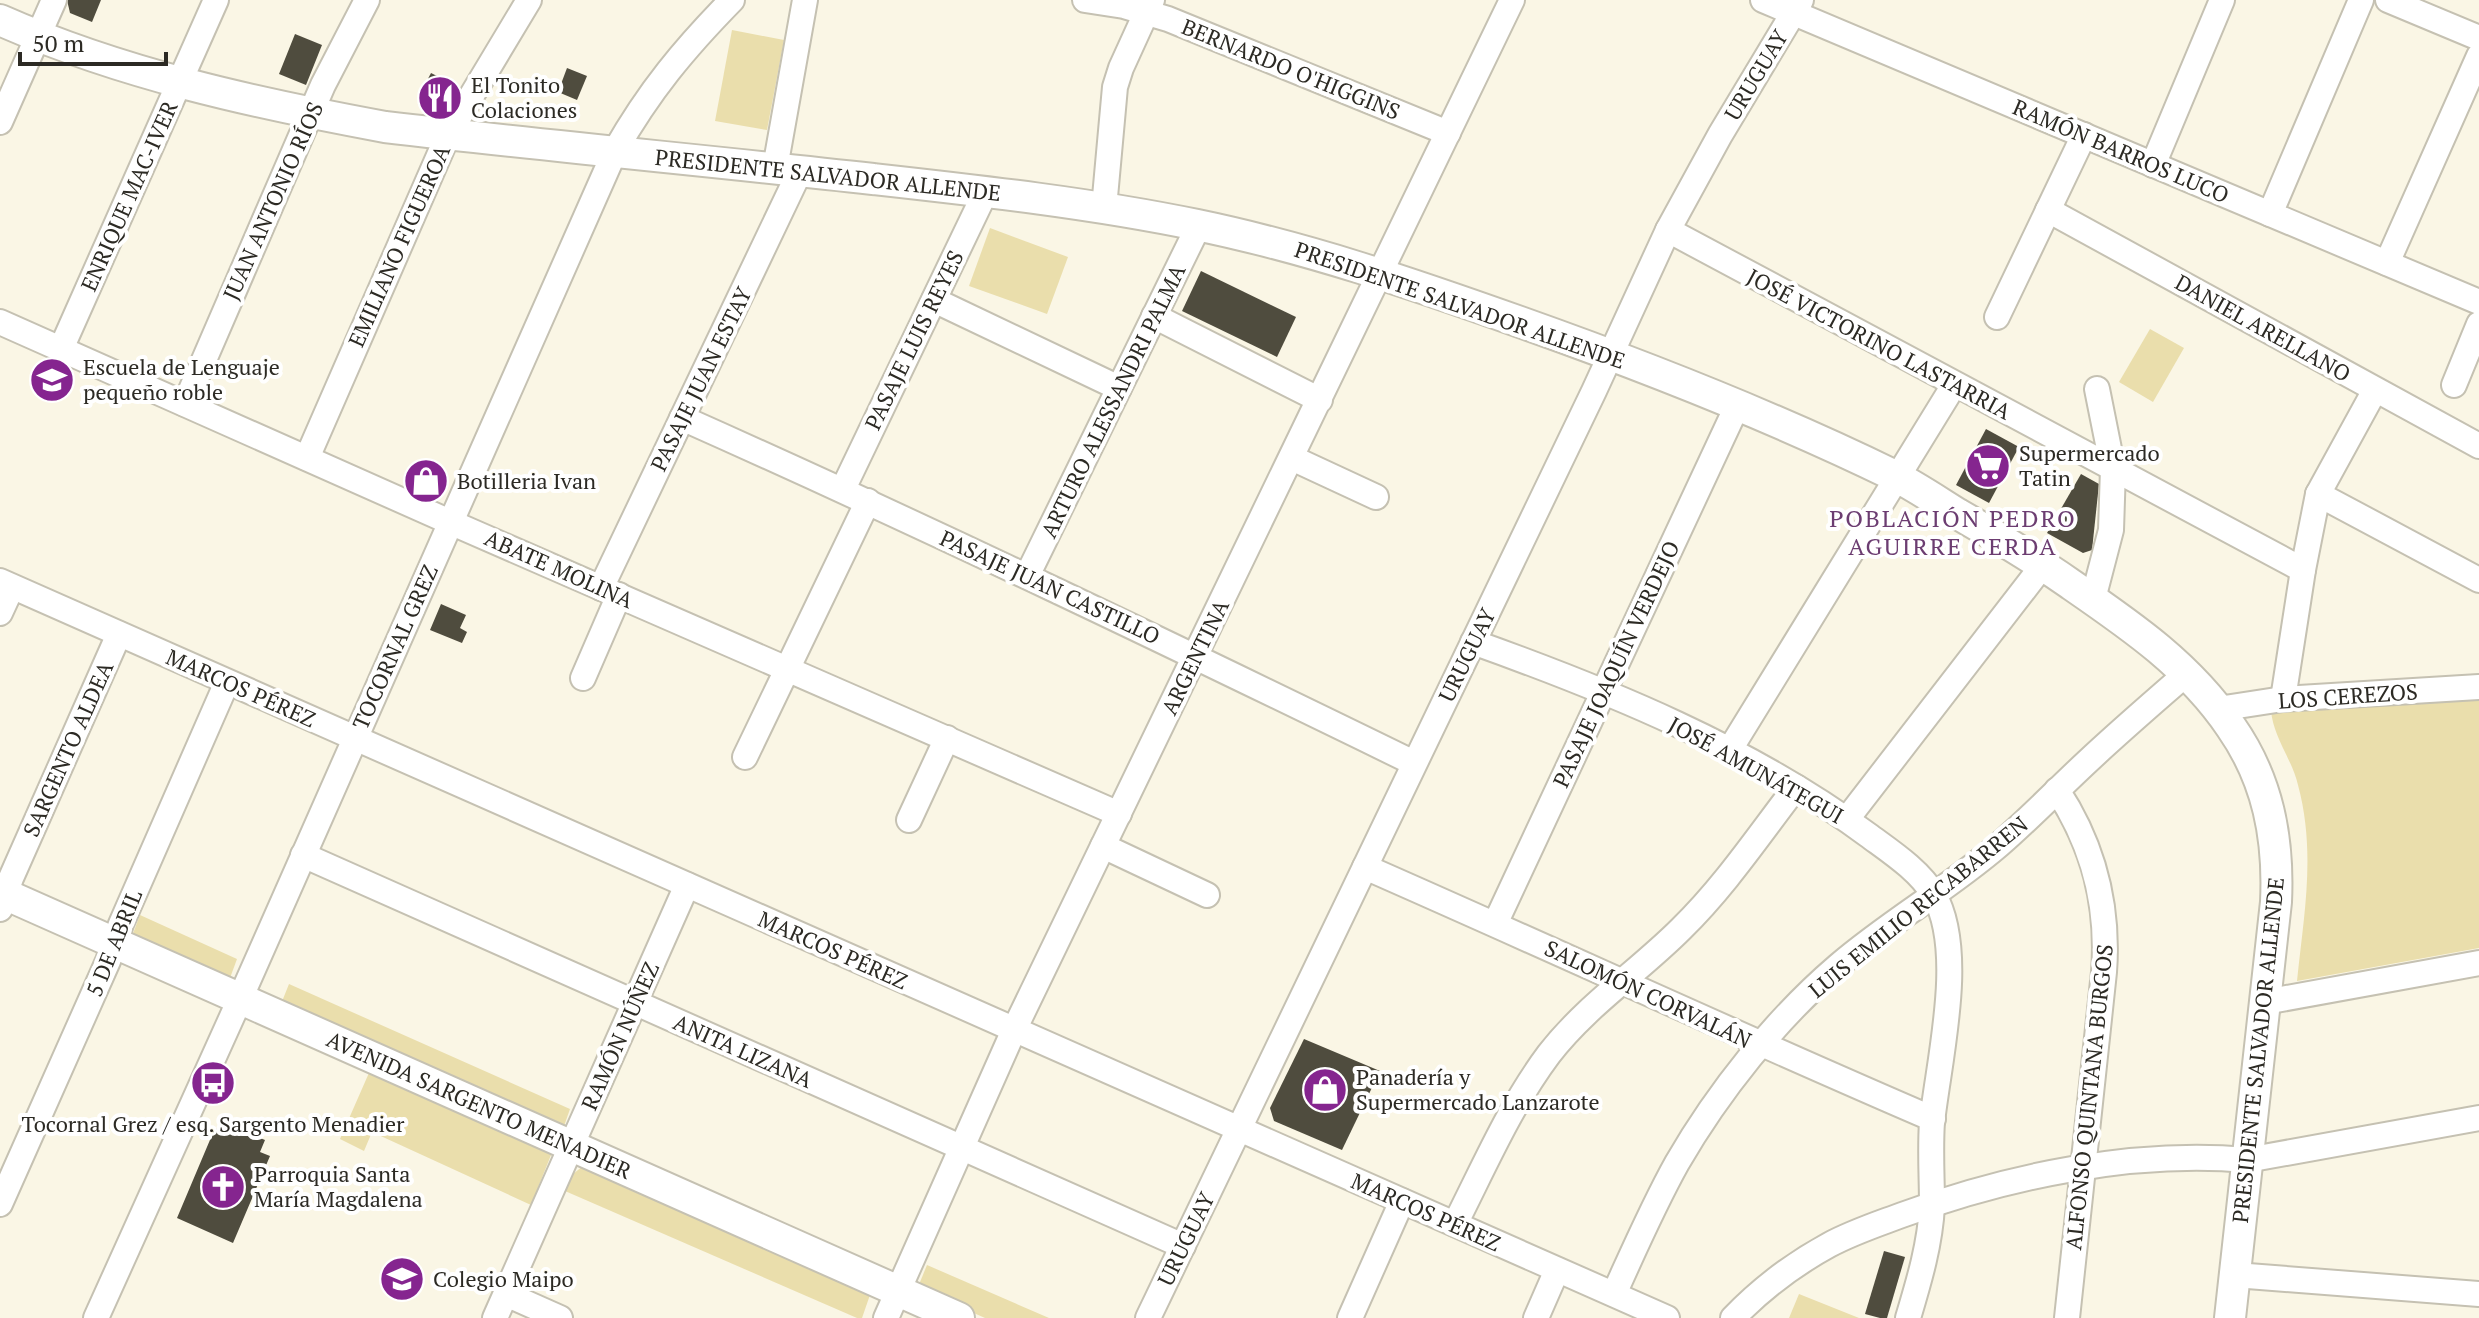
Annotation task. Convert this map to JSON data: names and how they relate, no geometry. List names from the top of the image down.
{
  "streets": {
    "main road": ["PRESIDENTE SALVADOR ALLENDE", "AVENIDA SARGENTO MENADIER"],
    "street": [
      "BERNARDO O'HIGGINS",
      "URUGUAY",
      "RAMÓN BARROS LUCO",
      "ENRIQUE MAC-IVER",
      "JUAN ANTONIO RÍOS",
      "EMILIANO FIGUEROA",
      "DANIEL ARELLANO",
      "PASAJE LUIS REYES",
      "JOSÉ VICTORINO LASTARRIA",
      "PASAJE JUAN ESTAY",
      "ARTURO ALESSANDRI PALMA",
      "ABATE MOLINA",
      "PASAJE JUAN CASTILLO",
      "TOCORNAL GREZ",
      "ARGENTINA",
      "PASAJE JOAQUÍN VERDEJO",
      "MARCOS PÉREZ",
      "LOS CEREZOS",
      "SARGENTO ALDEA",
      "JOSÉ AMUNÁTEGUI",
      "LUIS EMILIO RECABARREN",
      "5 DE ABRIL",
      "SALOMÓN CORVALÁN",
      "RAMÓN NÚÑEZ",
      "ANITA LIZANA",
      "ALFONSO QUINTANA BURGOS"
    ]
  },
  "crossings": [
    ["BERNARDO O'HIGGINS", "ARGENTINA"],
    ["URUGUAY", "RAMÓN BARROS LUCO"],
    ["URUGUAY", "PRESIDENTE SALVADOR ALLENDE"],
    ["URUGUAY", "JOSÉ VICTORINO LASTARRIA"],
    ["URUGUAY", "PASAJE JUAN CASTILLO"],
    ["URUGUAY", "MARCOS PÉREZ"],
    ["URUGUAY", "JOSÉ AMUNÁTEGUI"],
    ["URUGUAY", "SALOMÓN CORVALÁN"],
    ["URUGUAY", "ANITA LIZANA"],
    ["PRESIDENTE SALVADOR ALLENDE", "ENRIQUE MAC-IVER"],
    ["PRESIDENTE SALVADOR ALLENDE", "JUAN ANTONIO RÍOS"],
    ["PRESIDENTE SALVADOR ALLENDE", "EMILIANO FIGUEROA"],
    ["PRESIDENTE SALVADOR ALLENDE", "PASAJE LUIS REYES"],
    ["PRESIDENTE SALVADOR ALLENDE", "PASAJE JUAN ESTAY"],
    ["PRESIDENTE SALVADOR ALLENDE", "ARTURO ALESSANDRI PALMA"],
    ["PRESIDENTE SALVADOR ALLENDE", "TOCORNAL GREZ"],
    ["PRESIDENTE SALVADOR ALLENDE", "ARGENTINA"],
    ["PRESIDENTE SALVADOR ALLENDE", "PASAJE JOAQUÍN VERDEJO"],
    ["PRESIDENTE SALVADOR ALLENDE", "LOS CEREZOS"],
    ["PRESIDENTE SALVADOR ALLENDE", "LUIS EMILIO RECABARREN"],
    ["ENRIQUE MAC-IVER", "ABATE MOLINA"],
    ["JUAN ANTONIO RÍOS", "ABATE MOLINA"],
    ["EMILIANO FIGUEROA", "ABATE MOLINA"],
    ["PASAJE LUIS REYES", "PASAJE JUAN CASTILLO"],
    ["PASAJE JUAN ESTAY", "ABATE MOLINA"],
    ["PASAJE JUAN ESTAY", "PASAJE JUAN CASTILLO"],
    ["ARTURO ALESSANDRI PALMA", "PASAJE JUAN CASTILLO"],
    ["ABATE MOLINA", "TOCORNAL GREZ"],
    ["ABATE MOLINA", "ARGENTINA"],
    ["PASAJE JUAN CASTILLO", "ARGENTINA"],
    ["TOCORNAL GREZ", "MARCOS PÉREZ"],
    ["TOCORNAL GREZ", "ANITA LIZANA"],
    ["TOCORNAL GREZ", "AVENIDA SARGENTO MENADIER"],
    ["ARGENTINA", "MARCOS PÉREZ"],
    ["ARGENTINA", "ANITA LIZANA"],
    ["ARGENTINA", "AVENIDA SARGENTO MENADIER"],
    ["PASAJE JOAQUÍN VERDEJO", "JOSÉ AMUNÁTEGUI"],
    ["PASAJE JOAQUÍN VERDEJO", "SALOMÓN CORVALÁN"],
    ["MARCOS PÉREZ", "SARGENTO ALDEA"],
    ["MARCOS PÉREZ", "LUIS EMILIO RECABARREN"],
    ["MARCOS PÉREZ", "5 DE ABRIL"],
    ["MARCOS PÉREZ", "RAMÓN NÚÑEZ"],
    ["SARGENTO ALDEA", "AVENIDA SARGENTO MENADIER"],
    ["JOSÉ AMUNÁTEGUI", "LUIS EMILIO RECABARREN"],
    ["JOSÉ AMUNÁTEGUI", "SALOMÓN CORVALÁN"],
    ["LUIS EMILIO RECABARREN", "SALOMÓN CORVALÁN"],
    ["LUIS EMILIO RECABARREN", "ALFONSO QUINTANA BURGOS"],
    ["5 DE ABRIL", "AVENIDA SARGENTO MENADIER"],
    ["RAMÓN NÚÑEZ", "ANITA LIZANA"],
    ["RAMÓN NÚÑEZ", "AVENIDA SARGENTO MENADIER"]
  ],
  "districts": ["POBLACIÓN PEDRO AGUIRRE CERDA"],
  "places": {
    "restaurant": ["El Tonito Colaciones"],
    "school or university": ["Escuela de Lenguaje pequeño roble", "Colegio Maipo"],
    "supermarket": ["Supermercado Tatin"],
    "shop": ["Botilleria Ivan", "Panadería y Supermercado Lanzarote"],
    "bus stop": ["Tocornal Grez / esq. Sargento Menadier"],
    "church": ["Parroquia Santa María Magdalena"]
  },
  "scale_bar": "50 m"
}
